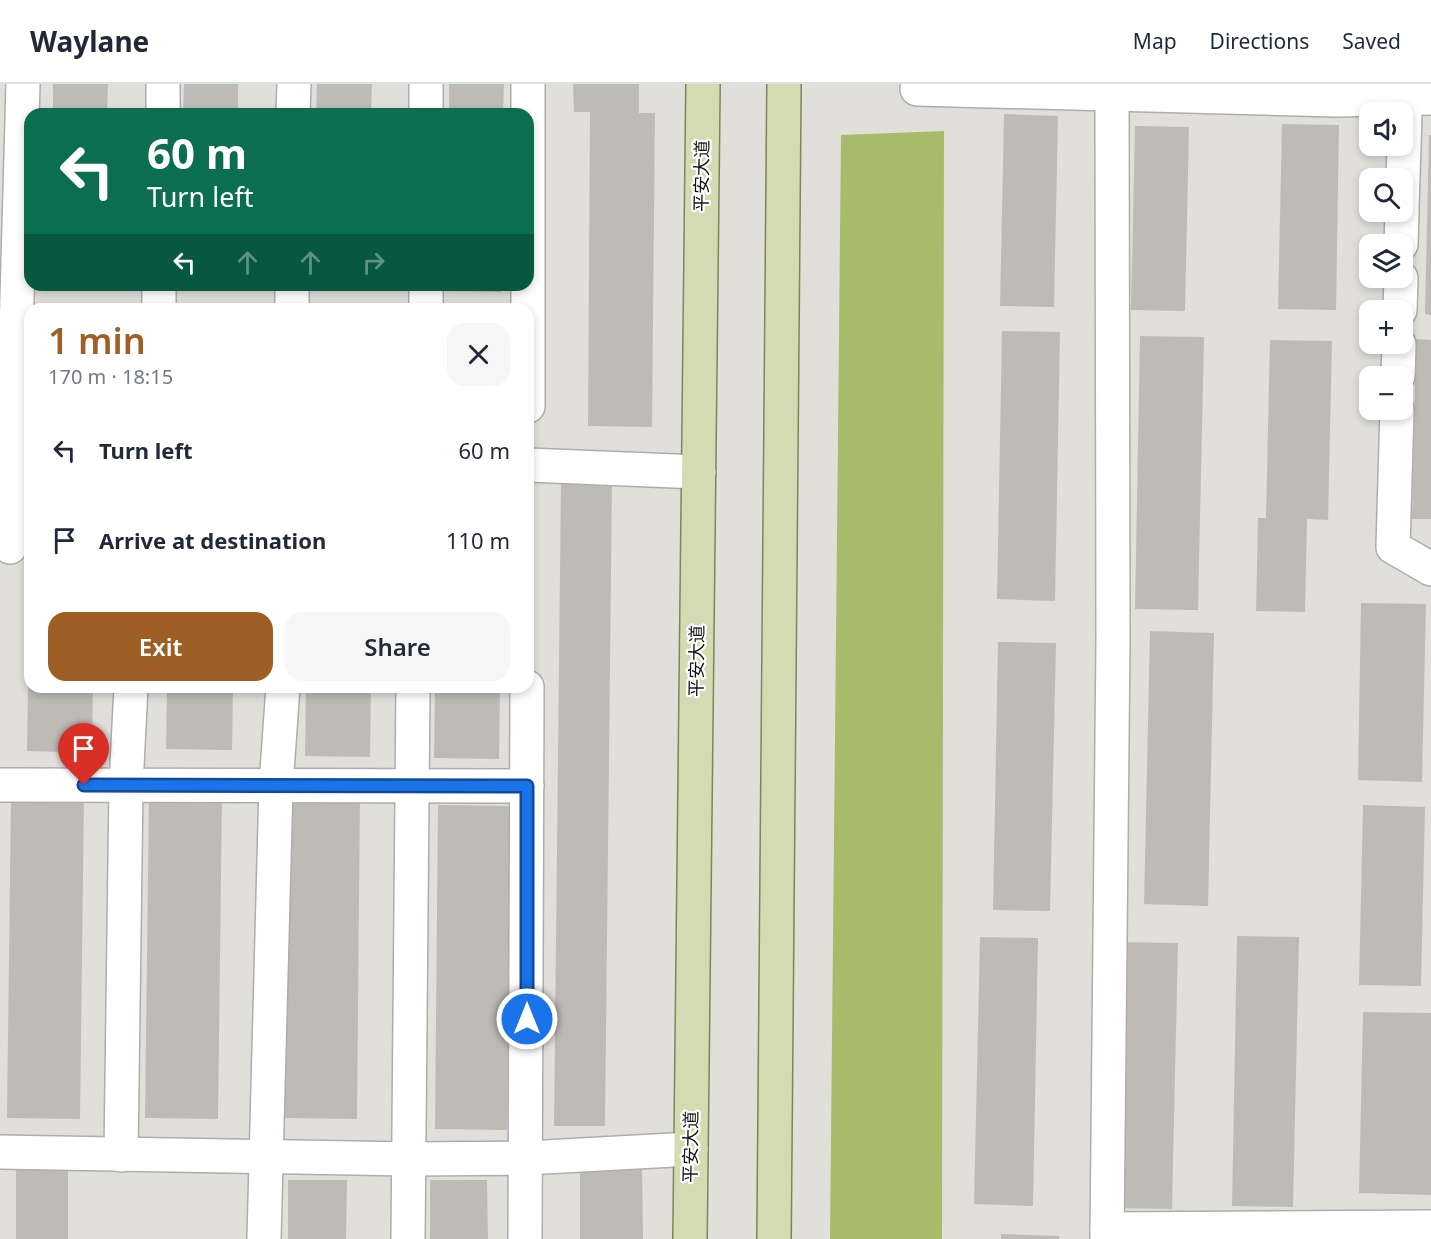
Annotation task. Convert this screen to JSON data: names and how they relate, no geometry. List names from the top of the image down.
{
  "streets": {
    "main road": ["平安大道"]
  },
  "page": {
    "header": "Waylane",
    "nav": ["Map", "Directions", "Saved"],
    "map_buttons": ["+", "−"],
    "turn": ["60 m", "Turn left"],
    "heading": ["1 min", "170 m · 18:15"],
    "list": [
      {
        "name": "Turn left",
        "value": "60 m"
      },
      {
        "name": "Arrive at destination",
        "value": "110 m"
      }
    ],
    "buttons": ["Exit", "Share"]
  }
}
